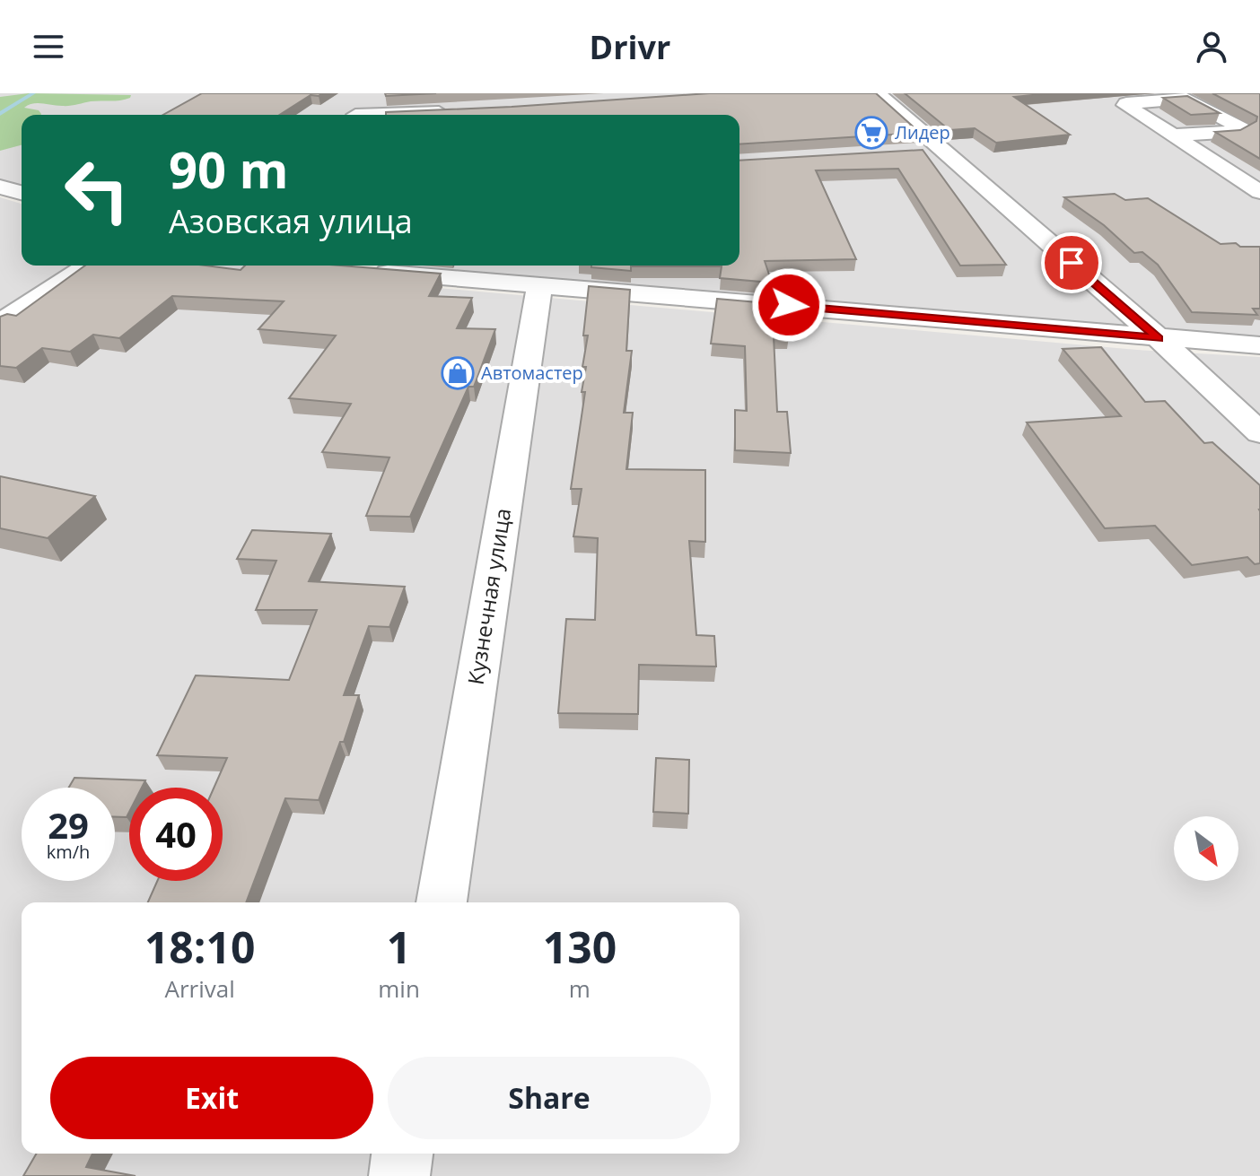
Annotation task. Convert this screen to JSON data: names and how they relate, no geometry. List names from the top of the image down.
{
  "streets": {
    "street": ["Кузнечная улица"]
  },
  "places": {
    "supermarket": ["Лидер"],
    "shop": ["Автомастер"]
  },
  "north": "bottom right",
  "page": {
    "header": "Drivr",
    "turn": ["90 m", "Азовская улица"],
    "speed": "29 km/h",
    "limit": "40",
    "eta": [
      "18:10",
      "Arrival",
      "1",
      "min",
      "130",
      "m"
    ],
    "buttons": ["Exit", "Share"]
  }
}
